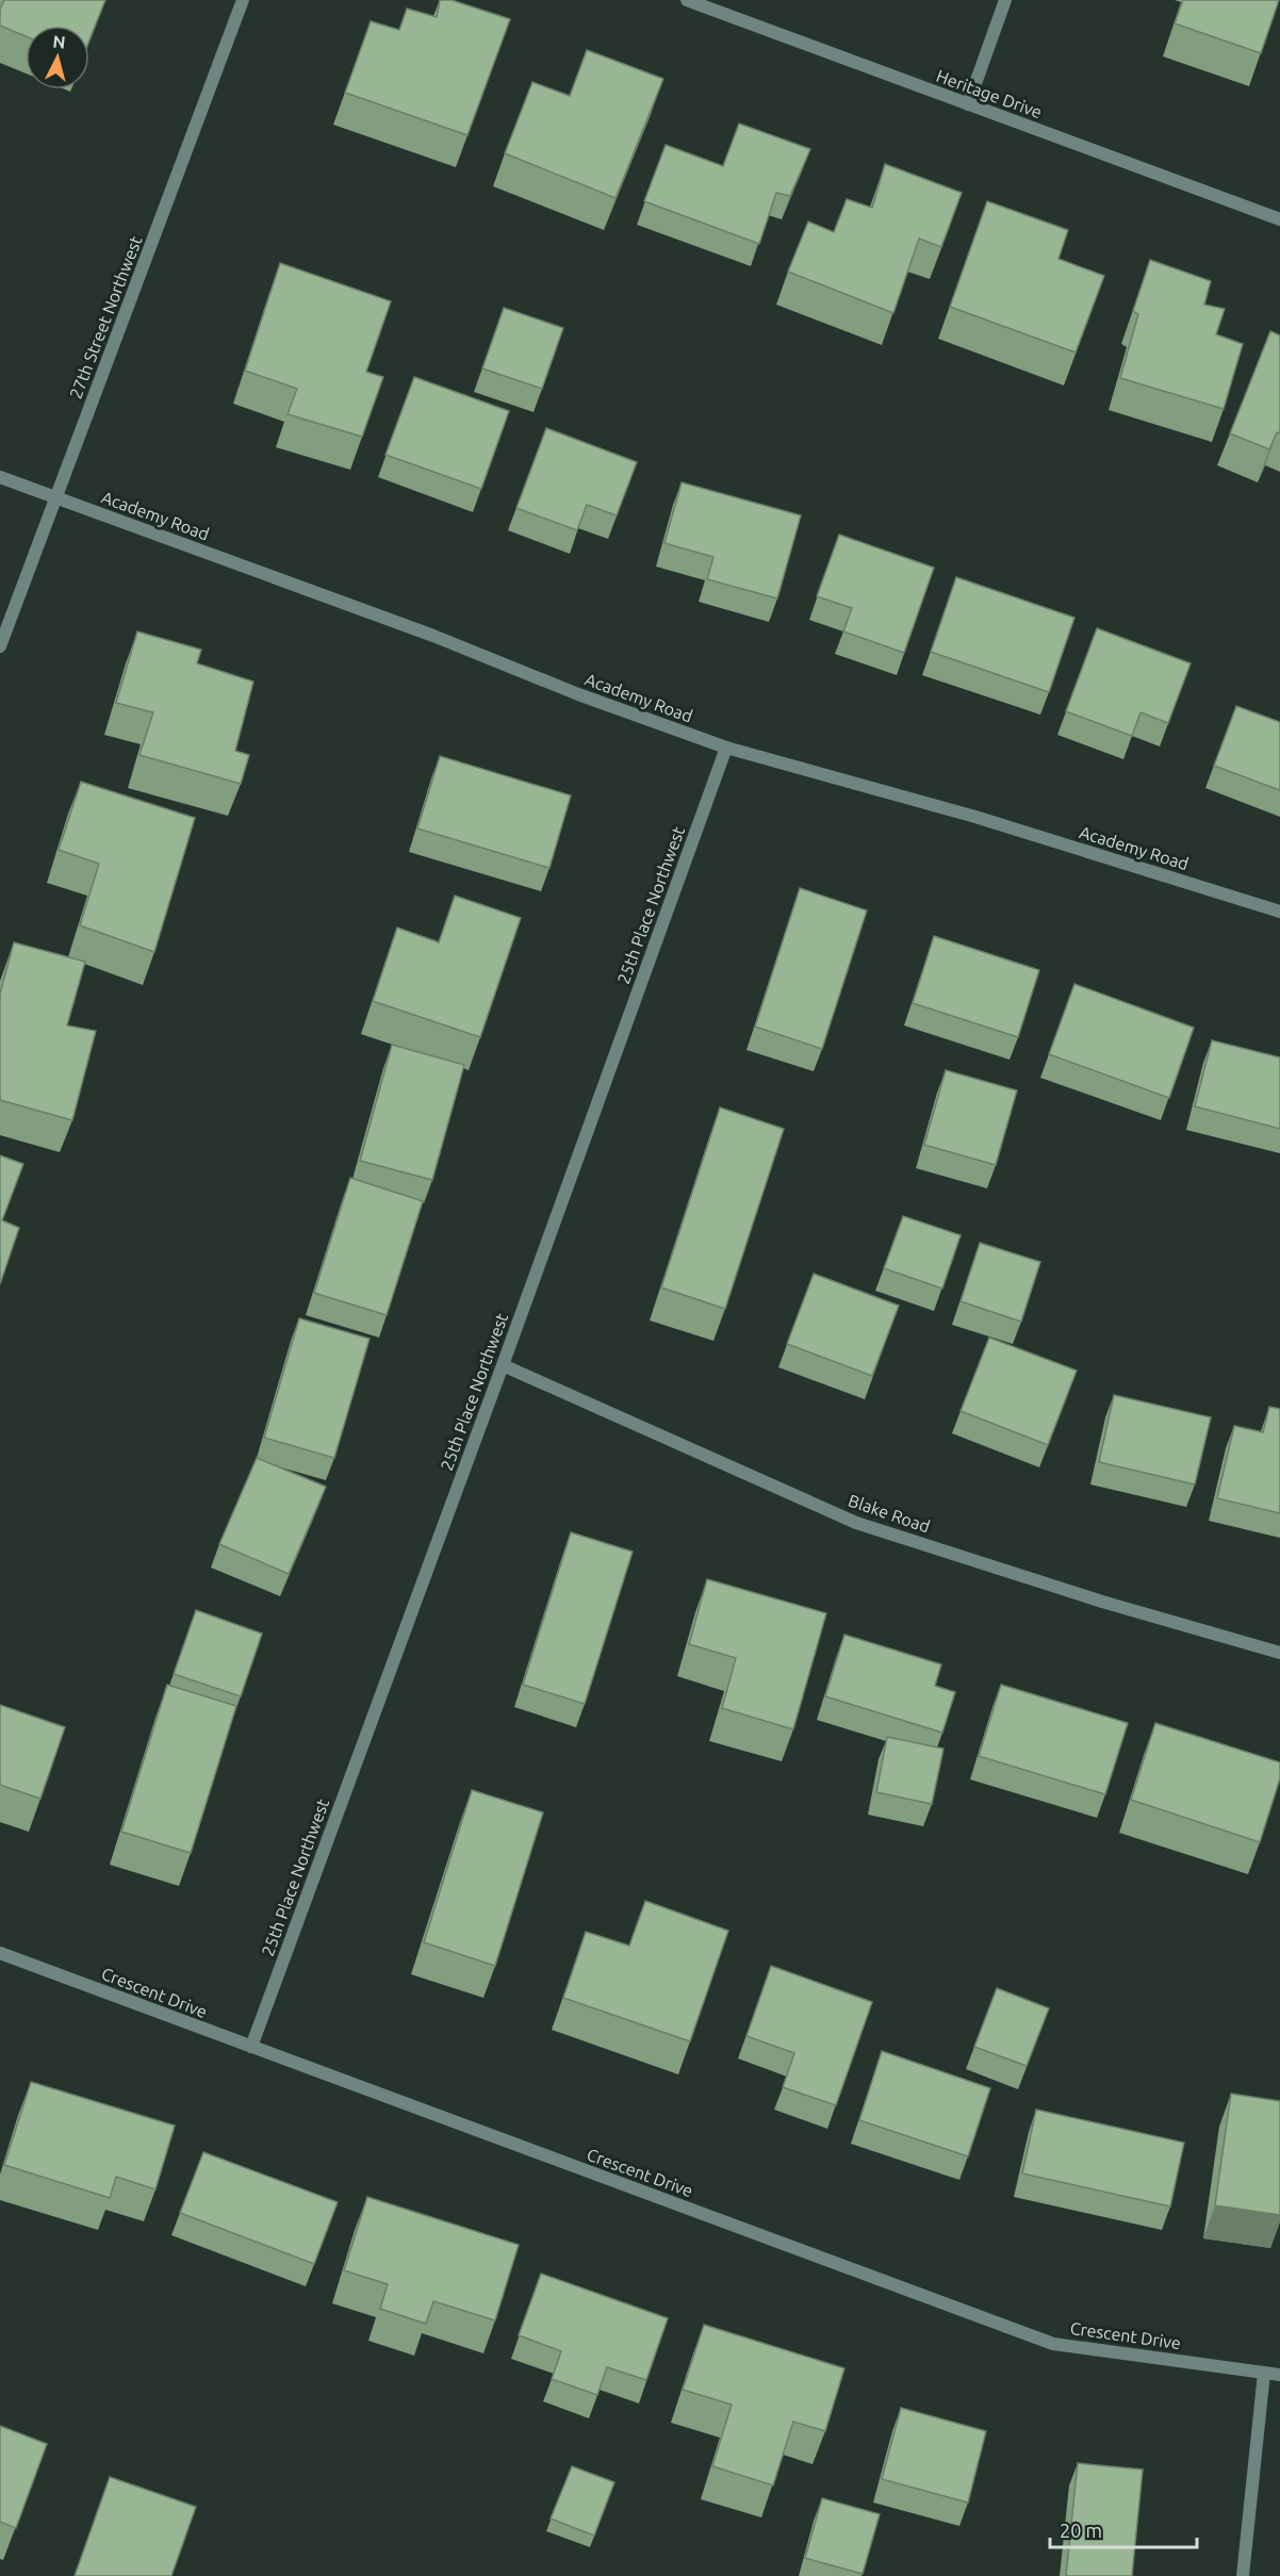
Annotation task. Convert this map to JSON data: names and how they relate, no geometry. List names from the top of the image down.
{
  "streets": {
    "street": [
      "Heritage Drive",
      "27th Street Northwest",
      "Academy Road",
      "25th Place Northwest",
      "Blake Road",
      "Crescent Drive"
    ]
  },
  "crossings": [
    ["27th Street Northwest", "Academy Road"],
    ["Academy Road", "25th Place Northwest"],
    ["25th Place Northwest", "Blake Road"],
    ["25th Place Northwest", "Crescent Drive"]
  ],
  "scale_bar": "20 m",
  "north": "top"
}
